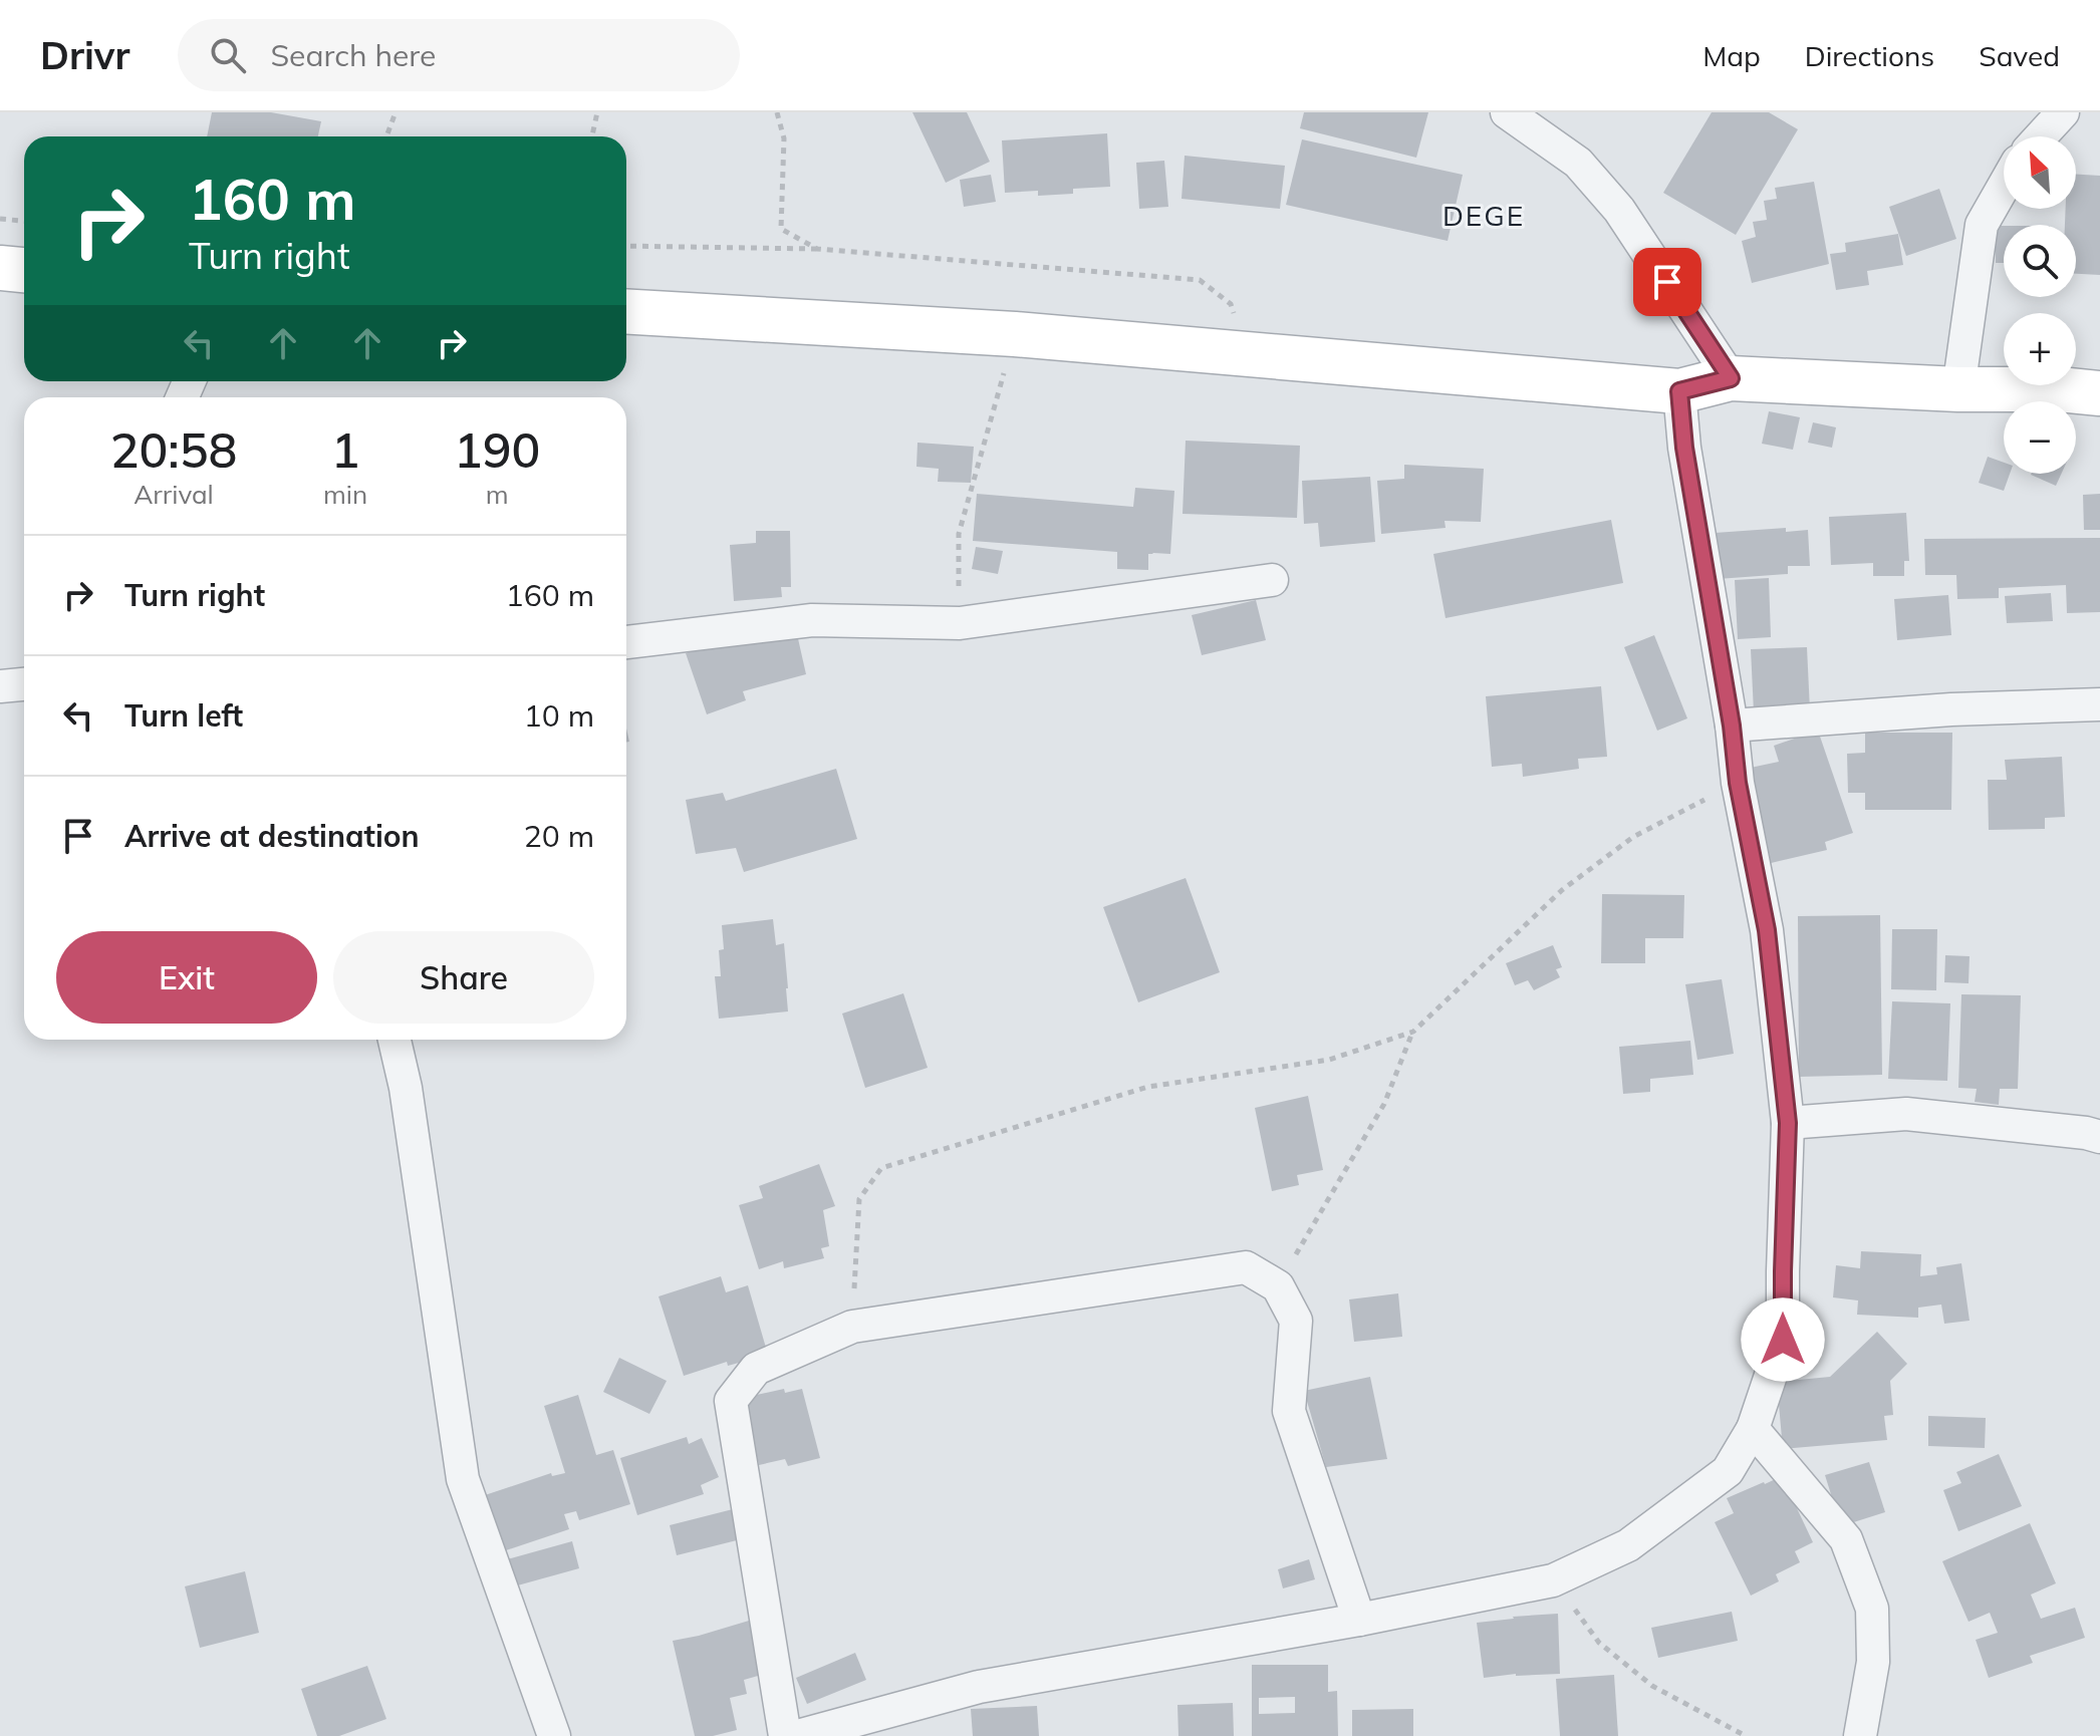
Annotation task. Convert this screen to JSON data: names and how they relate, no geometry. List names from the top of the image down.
{
  "districts": ["DEGE"],
  "north": "top left",
  "page": {
    "header": "Drivr",
    "search": "Search here",
    "nav": ["Map", "Directions", "Saved"],
    "map_buttons": ["+", "−"],
    "turn": ["160 m", "Turn right"],
    "eta": [
      "20:58",
      "Arrival",
      "1",
      "min",
      "190",
      "m"
    ],
    "list": [
      {
        "name": "Turn right",
        "value": "160 m"
      },
      {
        "name": "Turn left",
        "value": "10 m"
      },
      {
        "name": "Arrive at destination",
        "value": "20 m"
      }
    ],
    "buttons": ["Exit", "Share"]
  }
}
